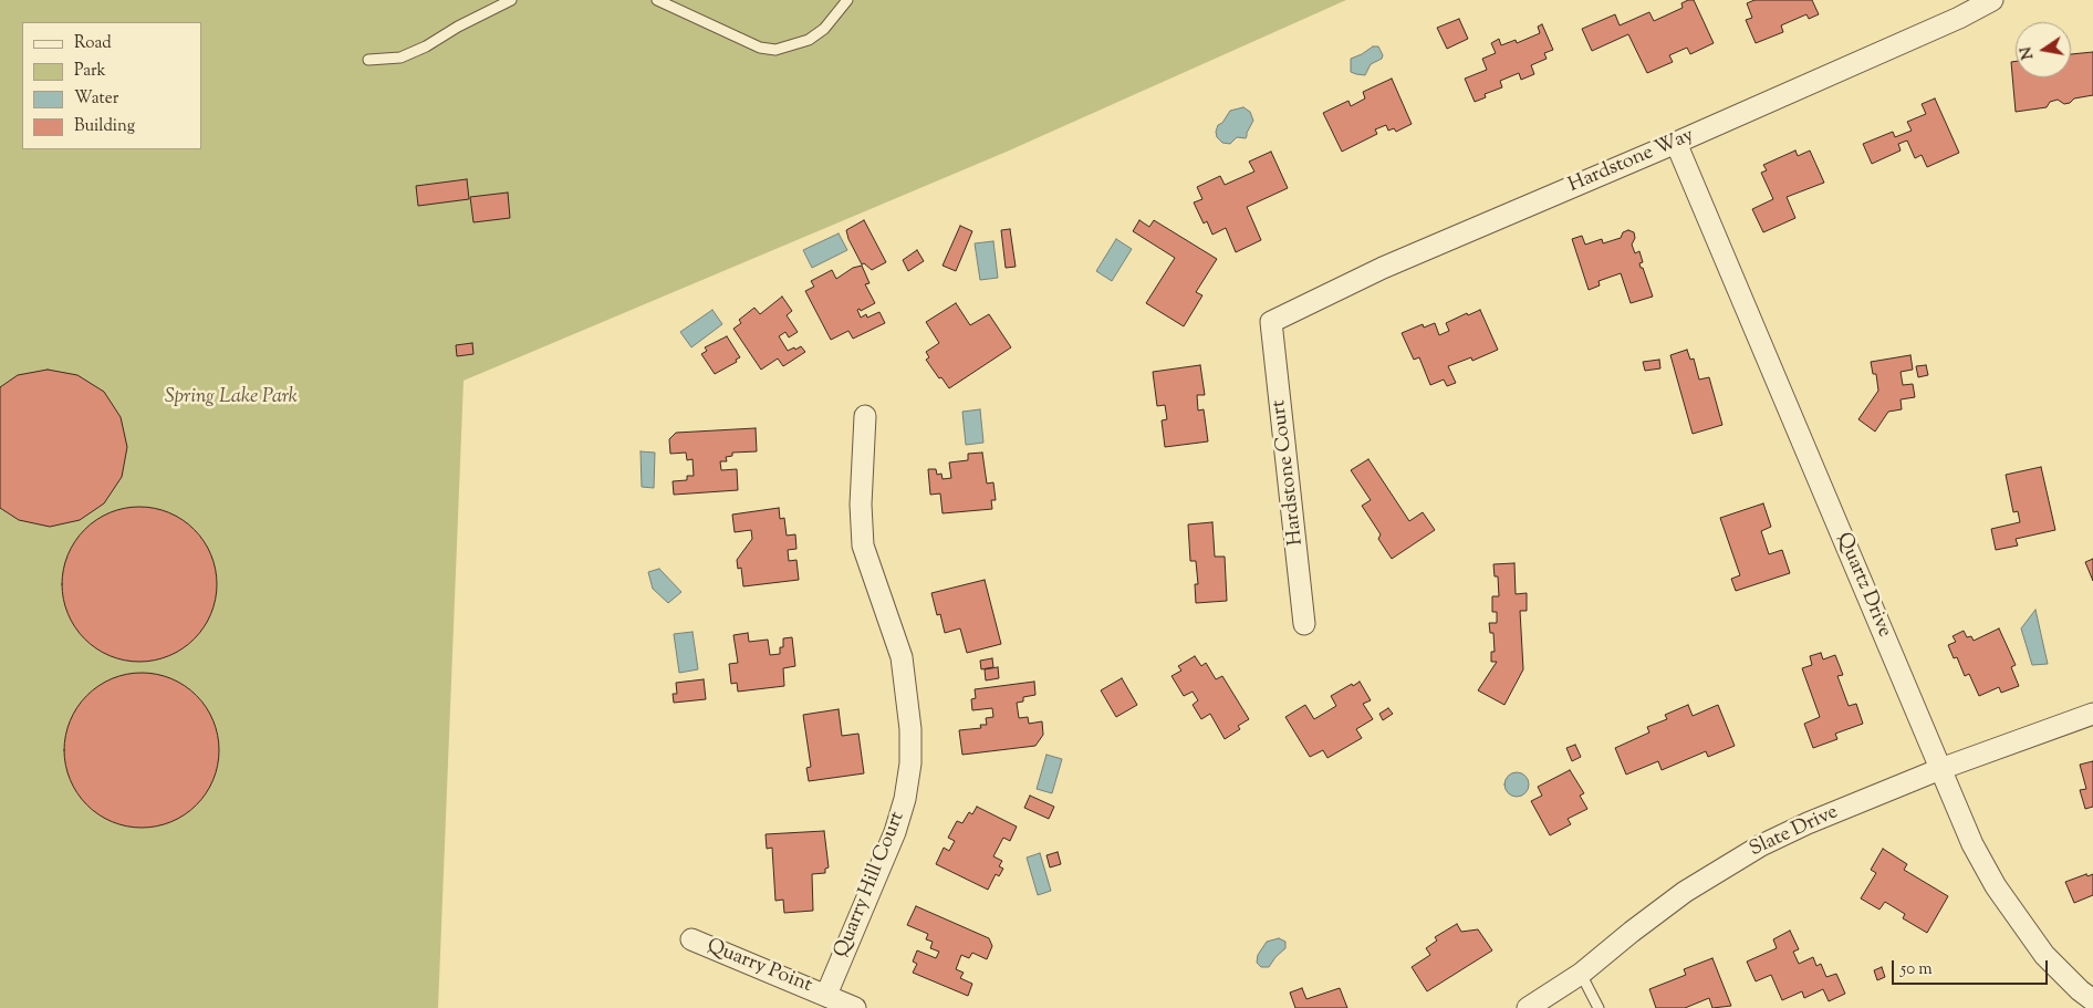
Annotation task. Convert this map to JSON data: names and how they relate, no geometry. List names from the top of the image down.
{
  "streets": {
    "street": [
      "Hardstone Way",
      "Hardstone Court",
      "Quartz Drive",
      "Slate Drive",
      "Quarry Hill Court",
      "Quarry Point"
    ]
  },
  "crossings": [
    ["Hardstone Way", "Hardstone Court"],
    ["Hardstone Way", "Quartz Drive"],
    ["Quartz Drive", "Slate Drive"],
    ["Quarry Hill Court", "Quarry Point"]
  ],
  "parks": ["Spring Lake Park"],
  "legend": [
    "Road",
    "Park",
    "Water",
    "Building"
  ],
  "scale_bar": "50 m",
  "north": "left"
}
